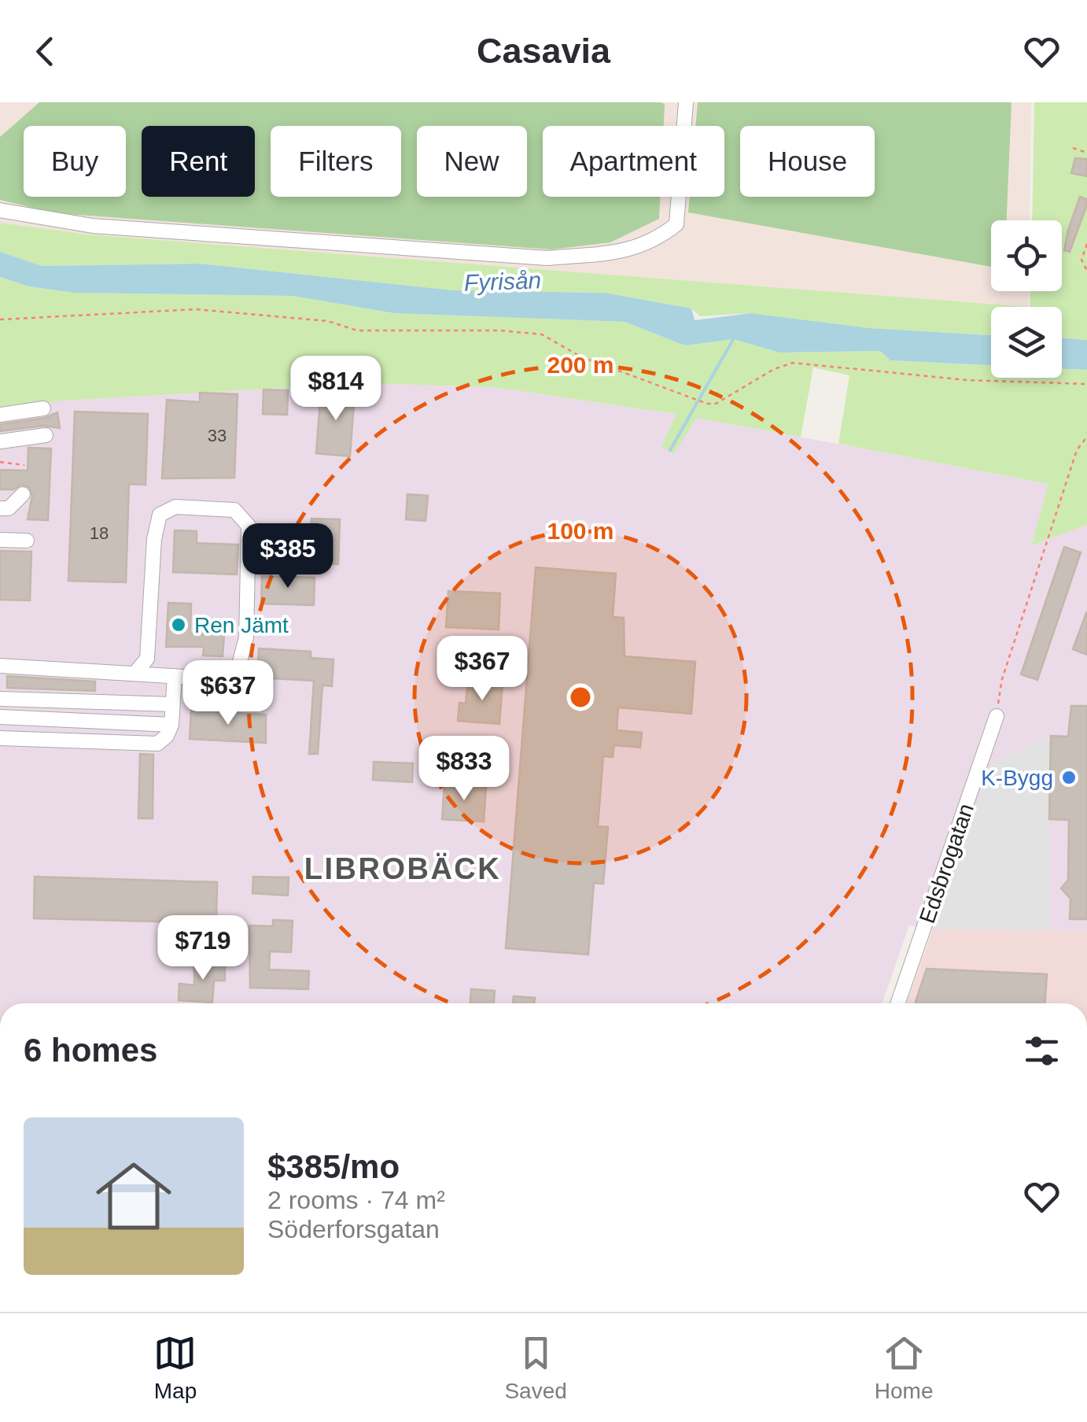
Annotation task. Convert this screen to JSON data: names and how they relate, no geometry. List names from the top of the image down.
{
  "streets": {
    "street": ["Edsbrogatan"]
  },
  "districts": ["LIBROBÄCK"],
  "water": ["Fyrisån"],
  "places": ["Ren Jämt", "K-Bygg"],
  "house_numbers": ["33", "18"],
  "page": {
    "header": "Casavia",
    "chip": [
      "Buy",
      "Rent",
      "Filters",
      "New",
      "Apartment",
      "House"
    ],
    "price": [
      "$814",
      "$385",
      "$367",
      "$637",
      "$833",
      "$719"
    ],
    "heading": "6 homes",
    "list": [
      {
        "name": "$385/mo",
        "note": "2 rooms · 74 m² · Söderforsgatan"
      }
    ],
    "tabs": ["Map", "Saved", "Home"]
  },
  "rings": ["200 m", "100 m"]
}
